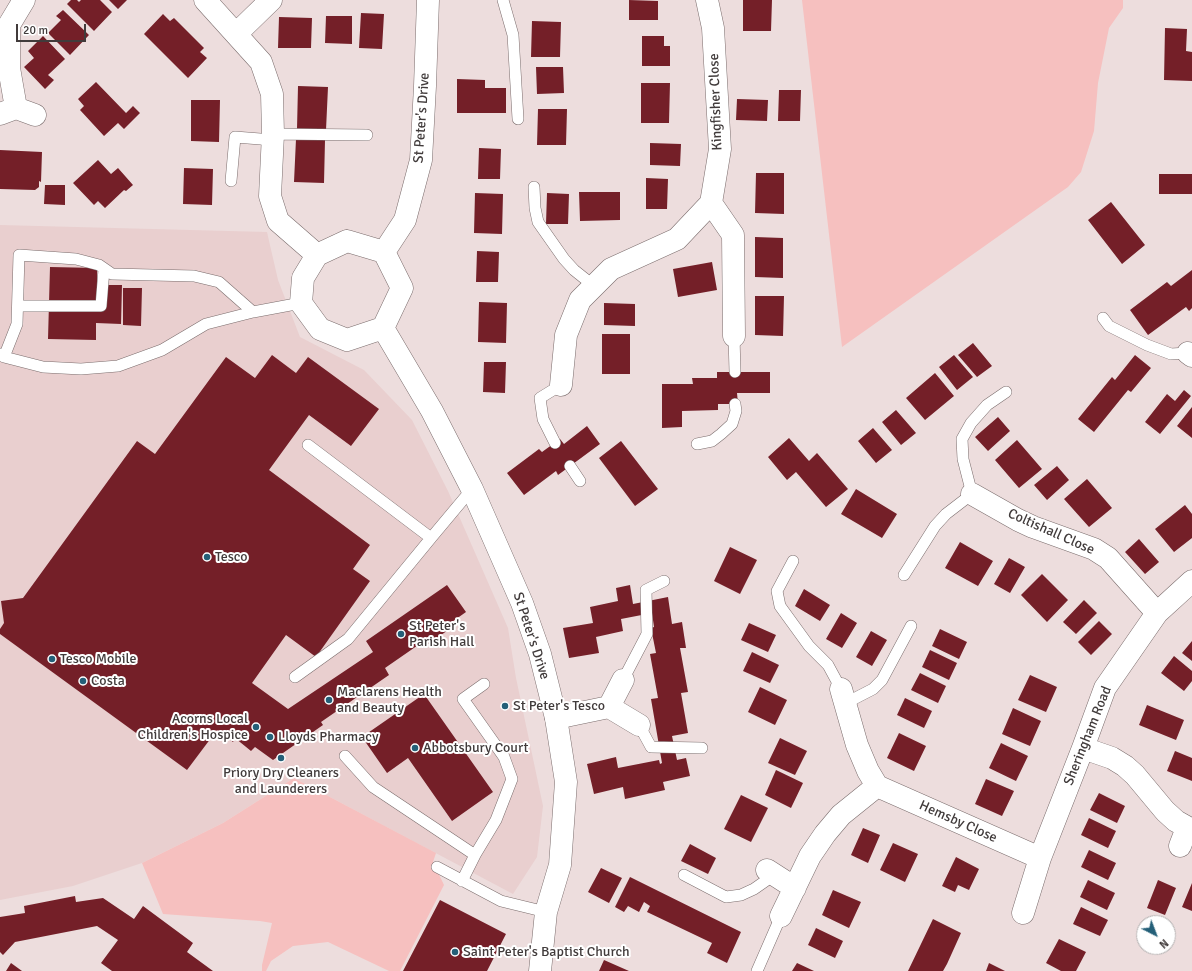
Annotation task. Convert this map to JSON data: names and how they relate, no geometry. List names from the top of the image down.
{
  "streets": {
    "street": [
      "Kingfisher Close",
      "St Peter's Drive",
      "Coltishall Close",
      "Sheringham Road",
      "Hemsby Close"
    ]
  },
  "crossings": [
    ["Coltishall Close", "Sheringham Road"],
    ["Sheringham Road", "Hemsby Close"]
  ],
  "places": [
    "Tesco",
    "St Peter's Parish Hall",
    "Tesco Mobile",
    "Costa",
    "Maclarens Health and Beauty",
    "St Peter's Tesco",
    "Acorns Local Children's Hospice",
    "Lloyds Pharmacy",
    "Abbotsbury Court",
    "Priory Dry Cleaners and Launderers",
    "Saint Peter's Baptist Church"
  ],
  "scale_bar": "20 m",
  "north": "bottom right"
}
